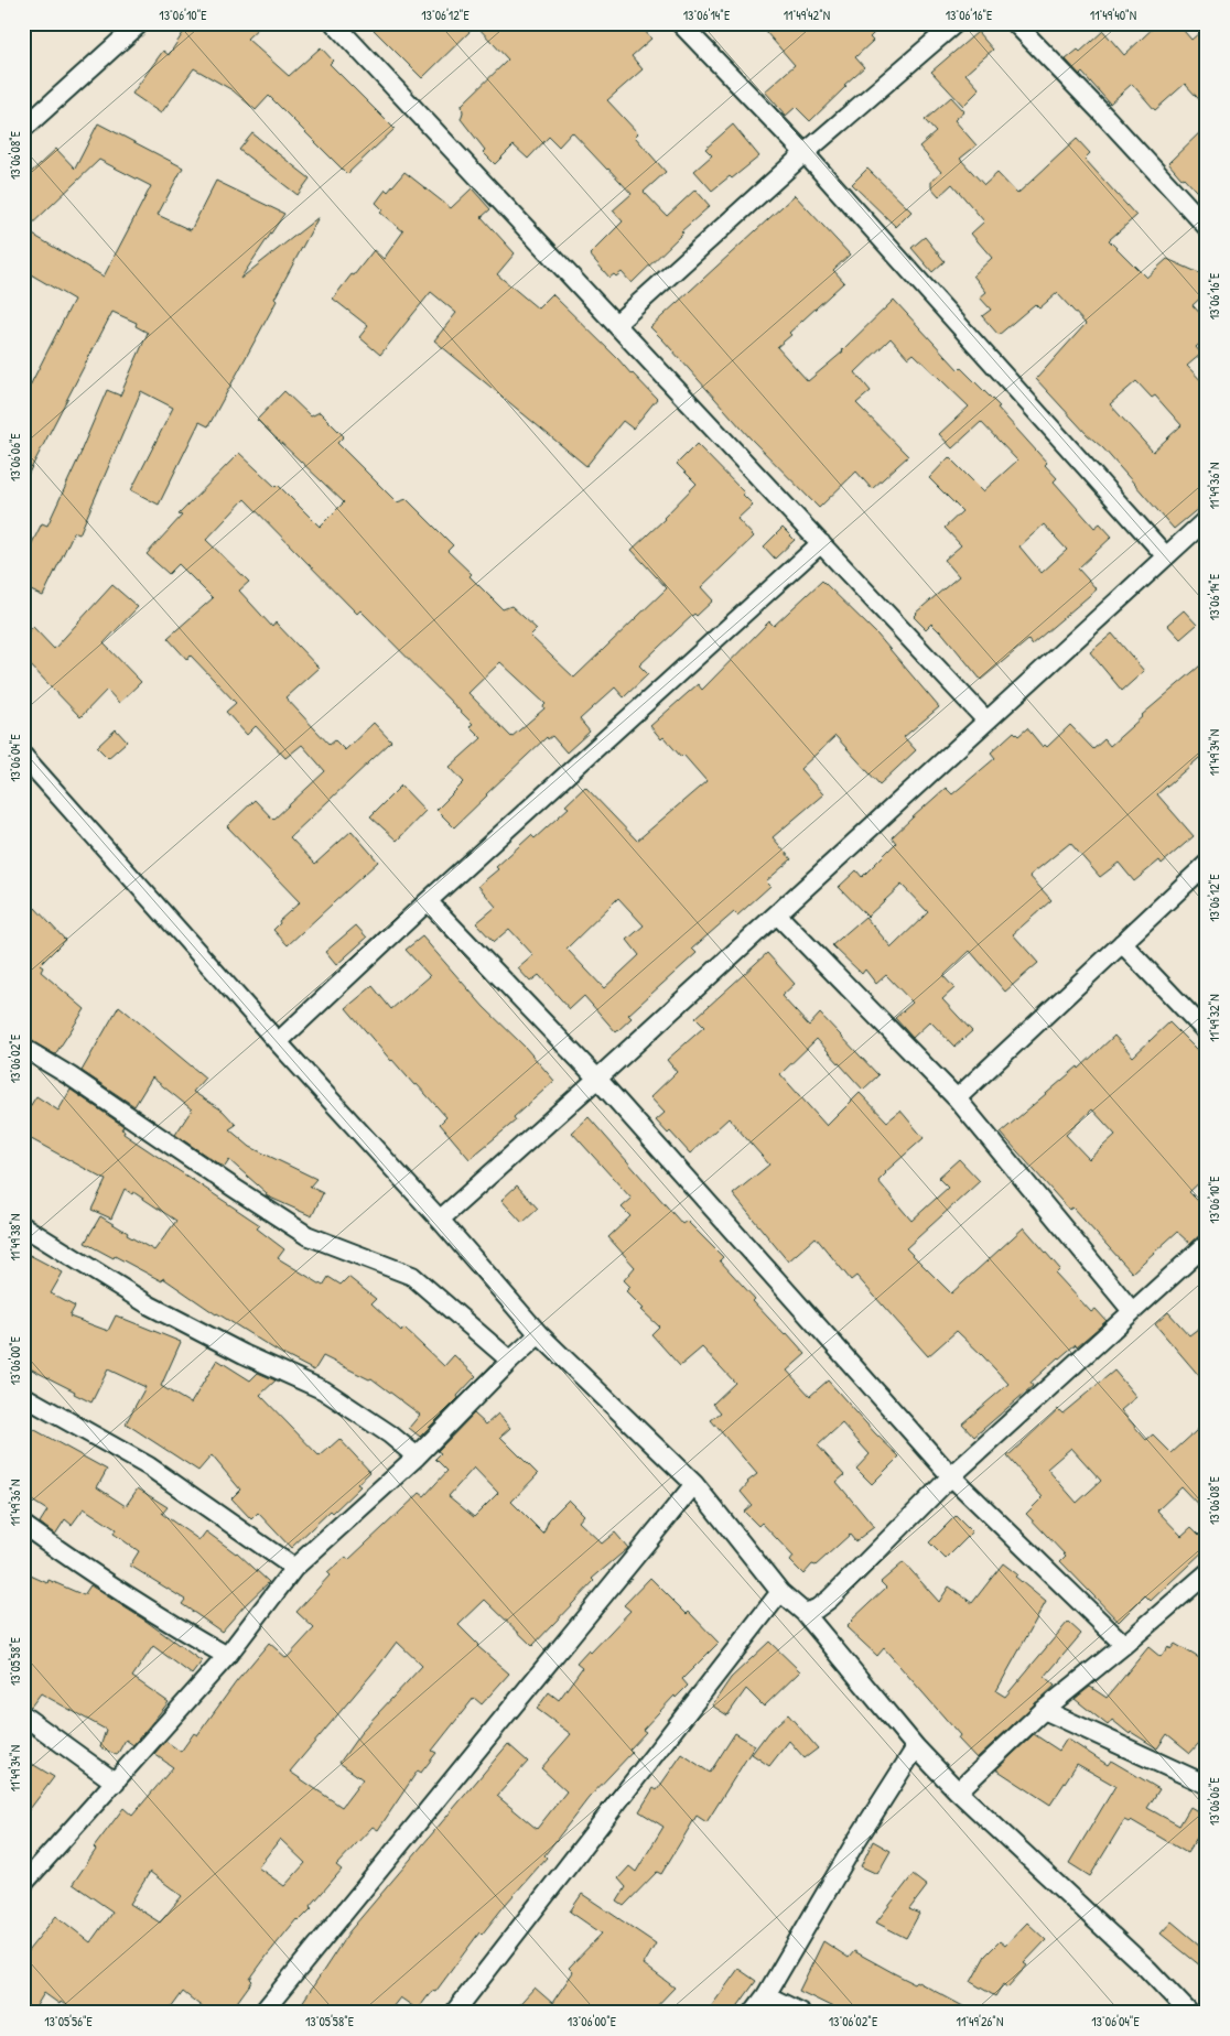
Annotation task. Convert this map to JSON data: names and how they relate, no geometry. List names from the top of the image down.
{
  "coordinates": [
    "13°06'10\"E",
    "13°06'12\"E",
    "13°06'14\"E",
    "11°49'42\"N",
    "13°06'16\"E",
    "11°49'40\"N",
    "13°06'08\"E",
    "13°06'06\"E",
    "11°49'36\"N",
    "11°49'34\"N",
    "13°06'04\"E",
    "11°49'32\"N",
    "13°06'02\"E",
    "11°49'38\"N",
    "13°06'00\"E",
    "13°05'58\"E",
    "13°05'56\"E",
    "11°49'26\"N"
  ]
}
